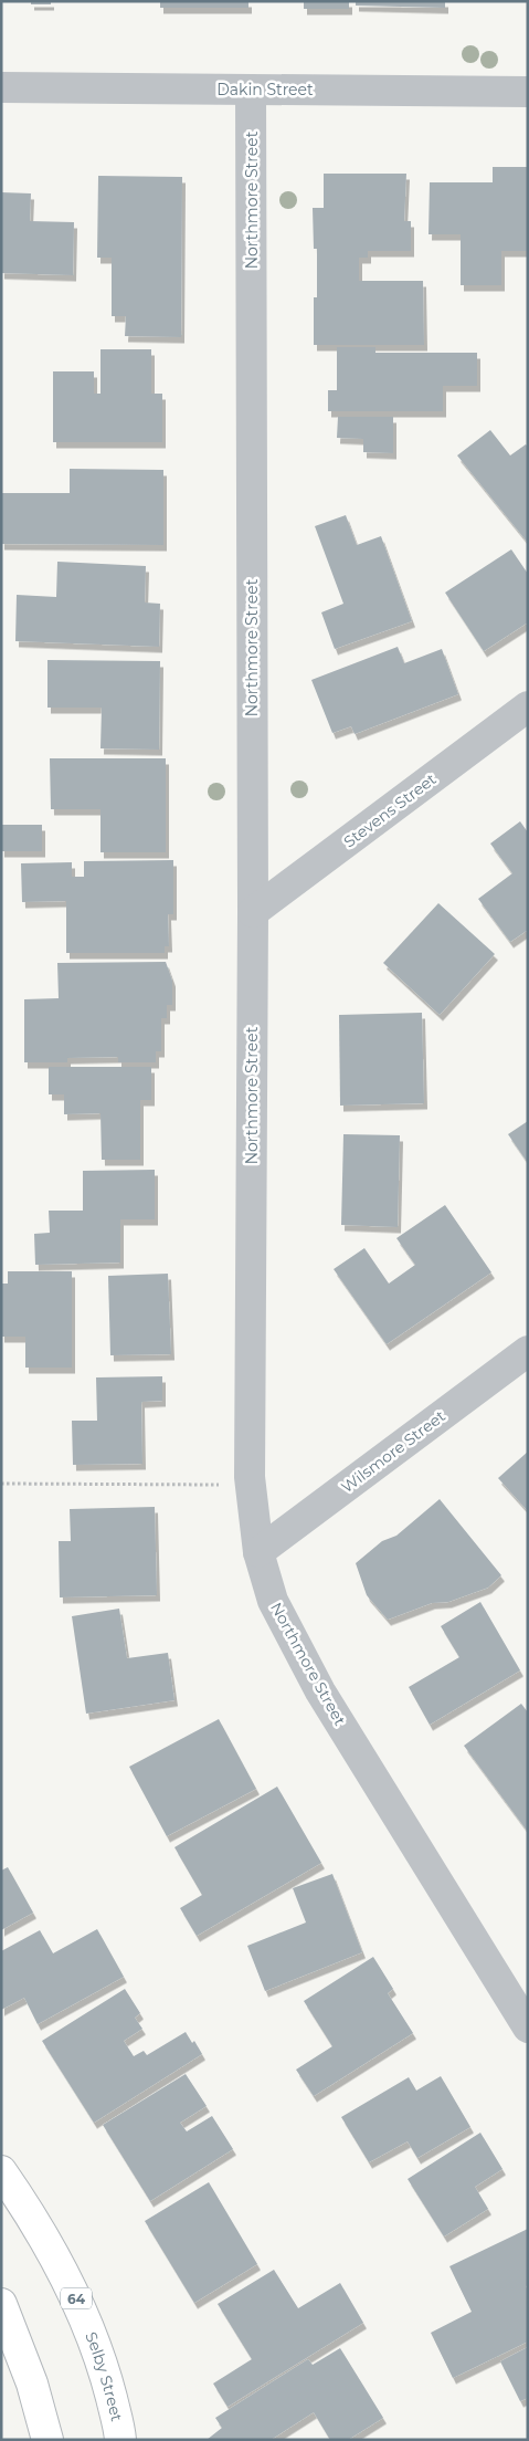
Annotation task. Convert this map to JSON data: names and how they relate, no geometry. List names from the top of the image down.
{
  "streets": {
    "main road": ["64", "Selby Street"],
    "street": [
      "Dakin Street",
      "Northmore Street",
      "Stevens Street",
      "Wilsmore Street"
    ]
  },
  "crossings": [
    ["Dakin Street", "Northmore Street"],
    ["Northmore Street", "Stevens Street"],
    ["Northmore Street", "Wilsmore Street"]
  ]
}
